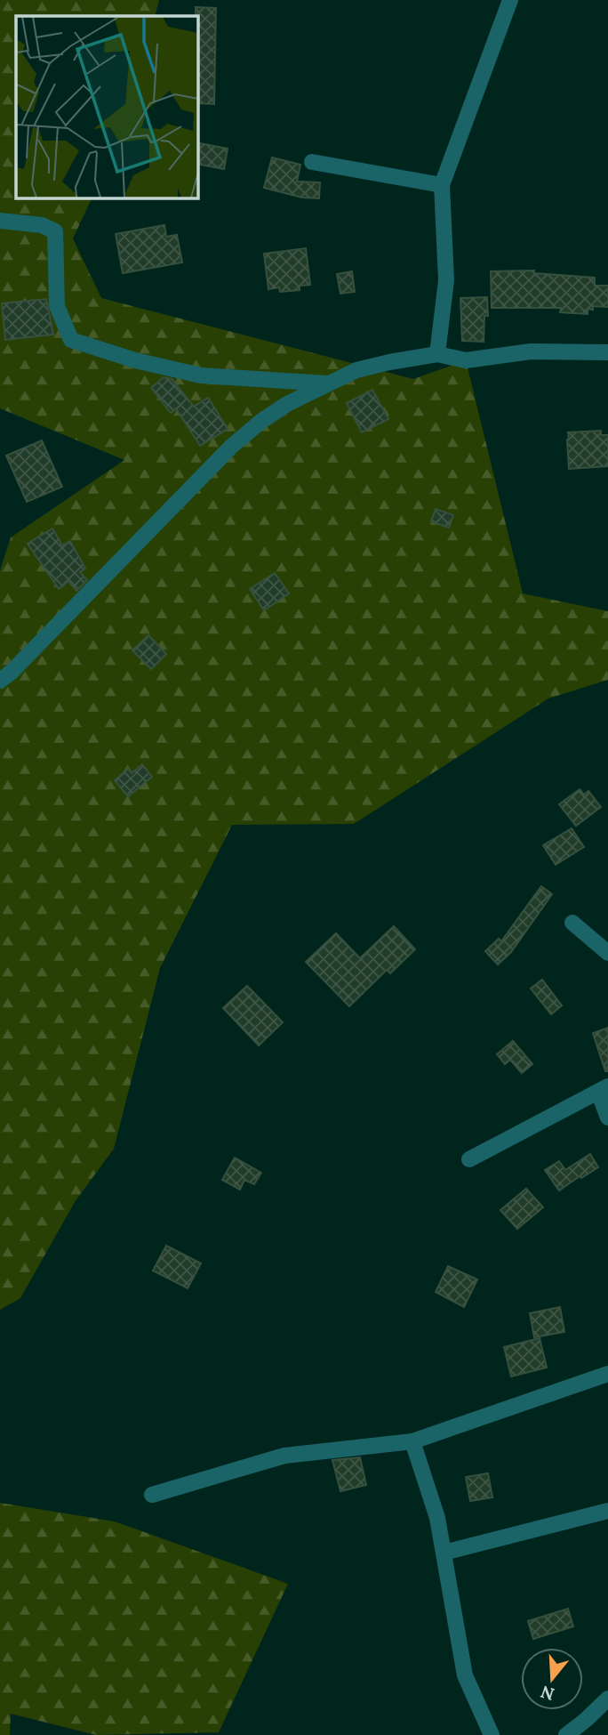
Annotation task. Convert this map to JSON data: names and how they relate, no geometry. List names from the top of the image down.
{
  "north": "bottom"
}
